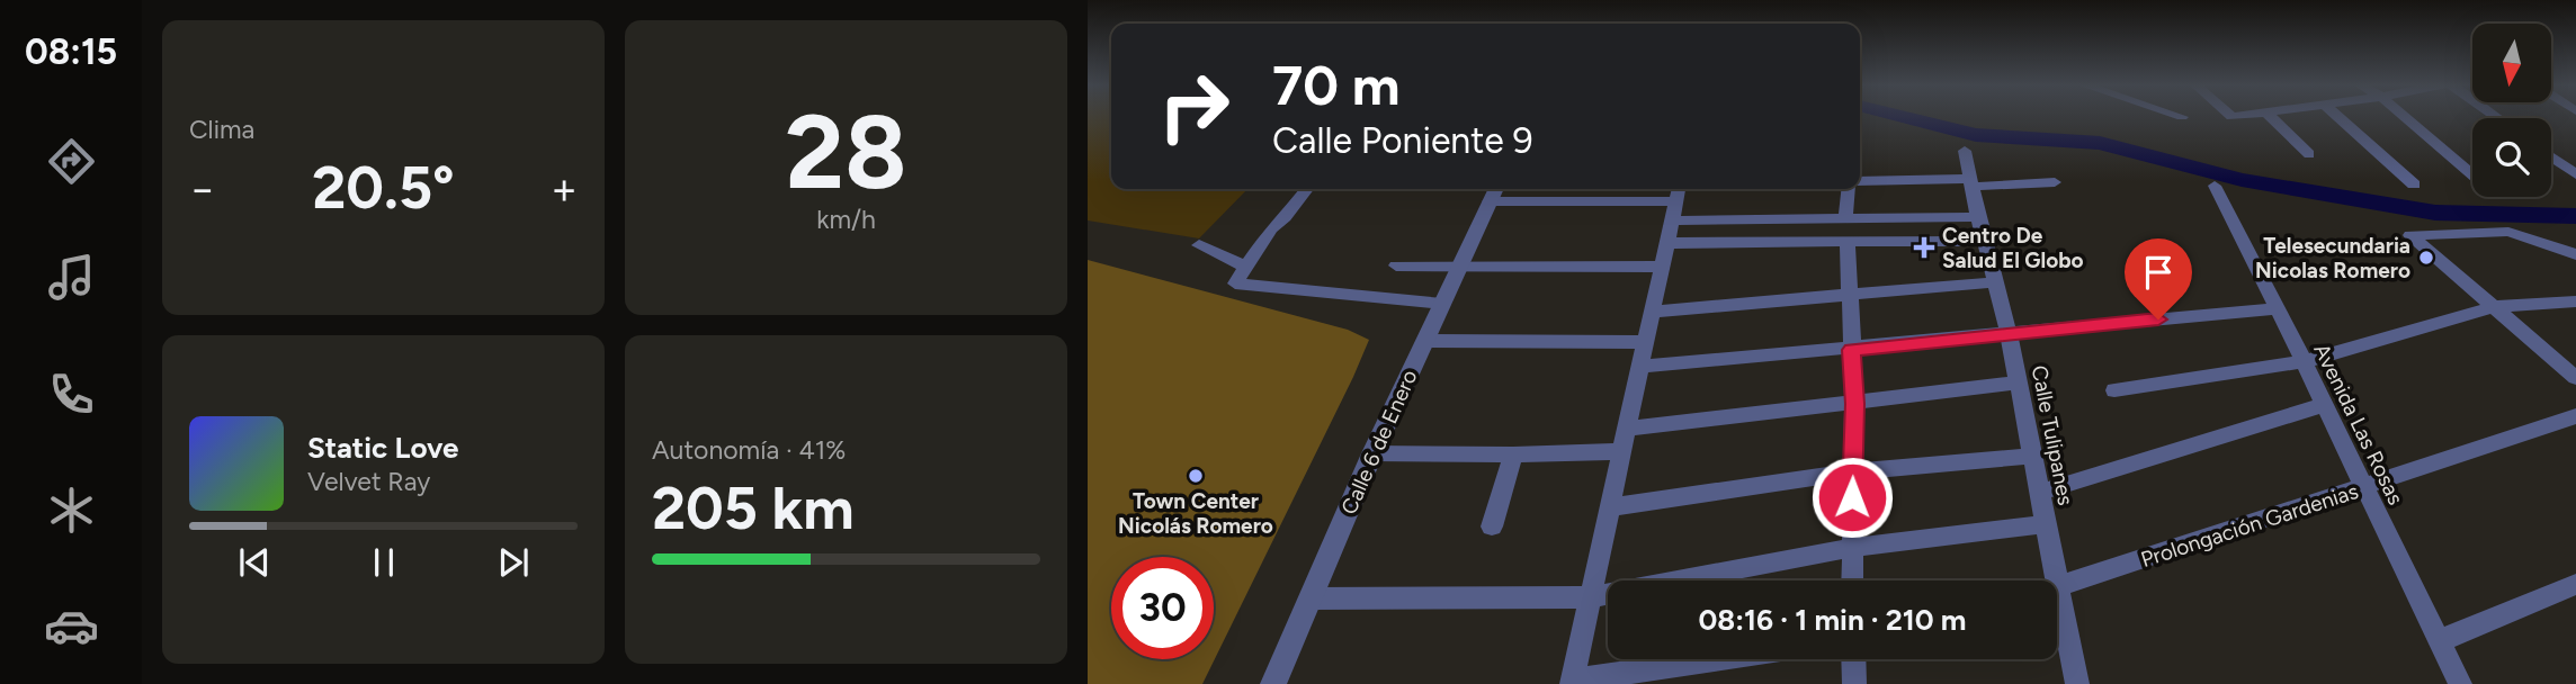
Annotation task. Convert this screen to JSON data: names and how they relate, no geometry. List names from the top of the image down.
{
  "streets": {
    "street": [
      "Avenida Las Rosas",
      "Calle Tulipanes",
      "Calle 6 de Enero",
      "Prolongación Gardenias"
    ]
  },
  "crossings": [
    ["Avenida Las Rosas", "Prolongación Gardenias"]
  ],
  "places": {
    "health": ["Centro De Salud El Globo"],
    "other": ["Telesecundaria Nicolas Romero", "Town Center Nicolás Romero"]
  },
  "north": "bottom",
  "page": {
    "tabs": "08:15",
    "tile": [
      "Clima",
      ["28", "km/h"],
      ["Autonomía · 41%", "205 km"]
    ],
    "turn": ["70 m", "Calle Poniente 9"],
    "heat": ["−", "20.5°", "+"],
    "song": ["Static Love", "Velvet Ray"],
    "limit": "30",
    "trip": "08:16 · 1 min · 210 m"
  }
}
